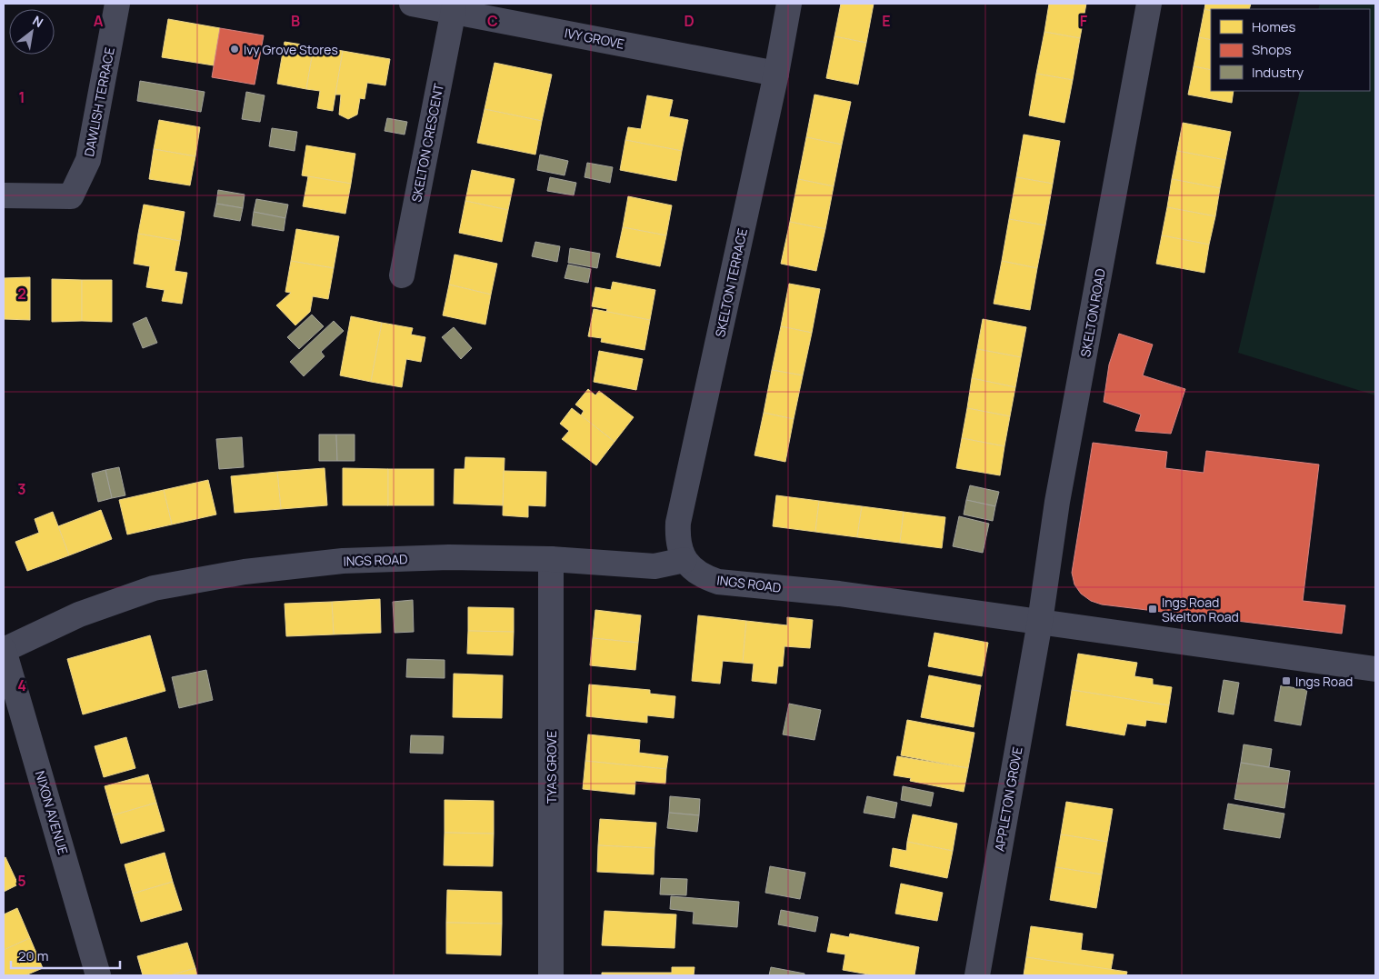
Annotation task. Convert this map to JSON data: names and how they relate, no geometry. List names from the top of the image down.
{
  "streets": {
    "street": [
      "IVY GROVE",
      "DAWLISH TERRACE",
      "SKELTON CRESCENT",
      "SKELTON TERRACE",
      "SKELTON ROAD",
      "INGS ROAD",
      "TYAS GROVE",
      "APPLETON GROVE",
      "NIXON AVENUE"
    ]
  },
  "crossings": [
    ["IVY GROVE", "SKELTON CRESCENT"],
    ["IVY GROVE", "SKELTON TERRACE"],
    ["SKELTON TERRACE", "INGS ROAD"],
    ["SKELTON ROAD", "INGS ROAD"],
    ["SKELTON ROAD", "APPLETON GROVE"],
    ["INGS ROAD", "TYAS GROVE"],
    ["INGS ROAD", "APPLETON GROVE"],
    ["INGS ROAD", "NIXON AVENUE"]
  ],
  "places": {
    "other": ["Ivy Grove Stores"],
    "transit": ["Ings Road Skelton Road", "Ings Road"]
  },
  "legend": ["Homes", "Shops", "Industry"],
  "scale_bar": "20 m",
  "north": "top right",
  "grid": {
    "columns": [
      "A",
      "B",
      "C",
      "D",
      "E",
      "F"
    ],
    "rows": [
      "1",
      "2",
      "3",
      "4",
      "5"
    ]
  }
}
